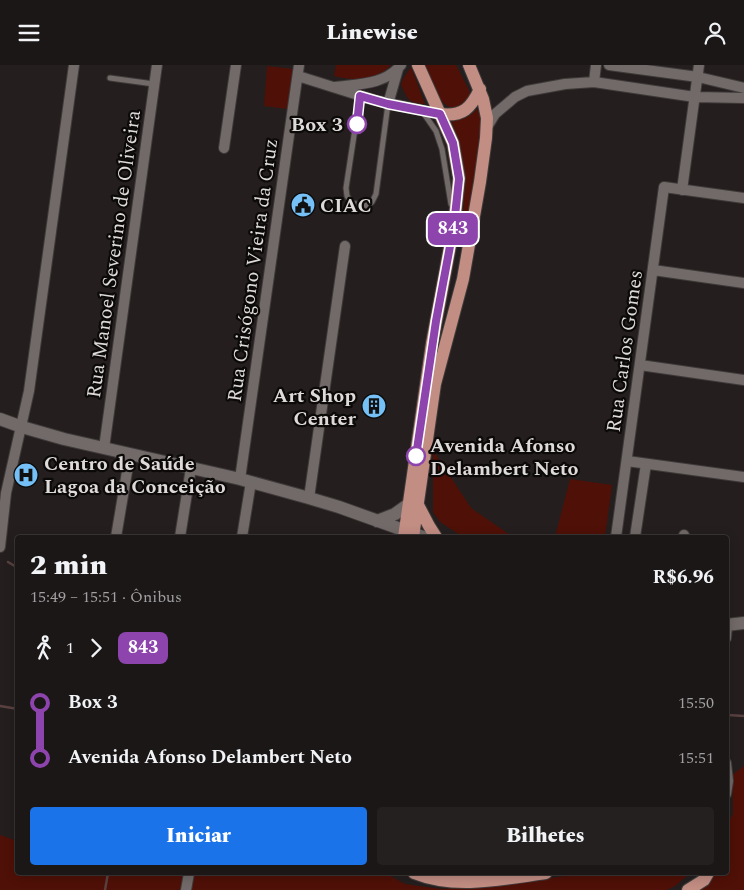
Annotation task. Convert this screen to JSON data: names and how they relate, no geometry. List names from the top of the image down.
{
  "streets": {
    "street": ["Rua Manoel Severino de Oliveira", "Rua Crisógono Vieira da Cruz", "Rua Carlos Gomes"]
  },
  "places": {
    "other": ["Box 3", "Avenida Afonso Delambert Neto"],
    "public building": ["CIAC"],
    "building": ["Art Shop Center"],
    "hospital": ["Centro de Saúde Lagoa da Conceição"]
  },
  "lines": ["bus line 843"],
  "page": {
    "header": "Linewise",
    "on_map": "843",
    "heading": ["2 min", "15:49 – 15:51 · Ônibus", "R$6.96"],
    "legs": ["1", "843"],
    "list": [
      {
        "name": "Box 3",
        "value": "15:50"
      },
      {
        "name": "Avenida Afonso Delambert Neto",
        "value": "15:51"
      }
    ],
    "buttons": ["Iniciar", "Bilhetes"]
  }
}
